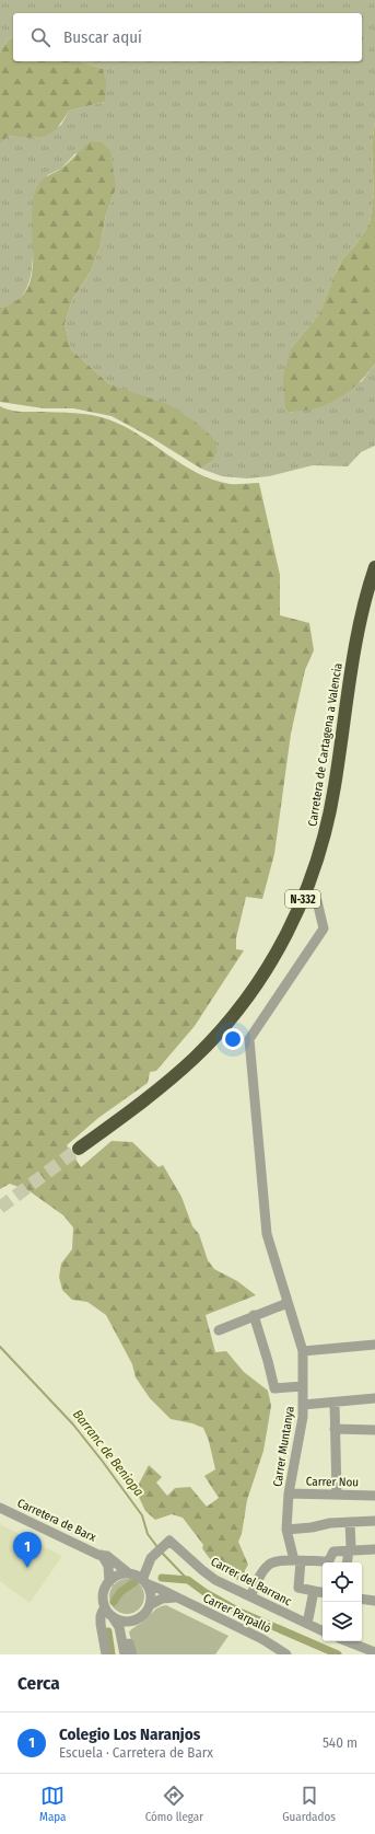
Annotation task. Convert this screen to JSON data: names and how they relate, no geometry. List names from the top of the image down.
{
  "streets": {
    "highway": ["Carretera de Cartagena a Valencia", "N-332"],
    "street": [
      "Carrer Muntanya",
      "Carrer Nou",
      "Carretera de Barx",
      "Carrer del Barranc",
      "Carrer Parpalló"
    ]
  },
  "crossings": [
    ["Carrer Muntanya", "Carrer Nou"],
    ["Carretera de Barx", "Carrer del Barranc"],
    ["Carretera de Barx", "Carrer Parpalló"],
    ["Carrer del Barranc", "Carrer Parpalló"]
  ],
  "water": ["Barranc de Beniopa"],
  "page": {
    "search": "Buscar aquí",
    "pins": "1",
    "heading": "Cerca",
    "list": [
      {
        "mark": "1",
        "name": "Colegio Los Naranjos",
        "note": "Escuela · Carretera de Barx",
        "value": "540 m"
      }
    ],
    "nav": ["Mapa", "Cómo llegar", "Guardados"]
  }
}
